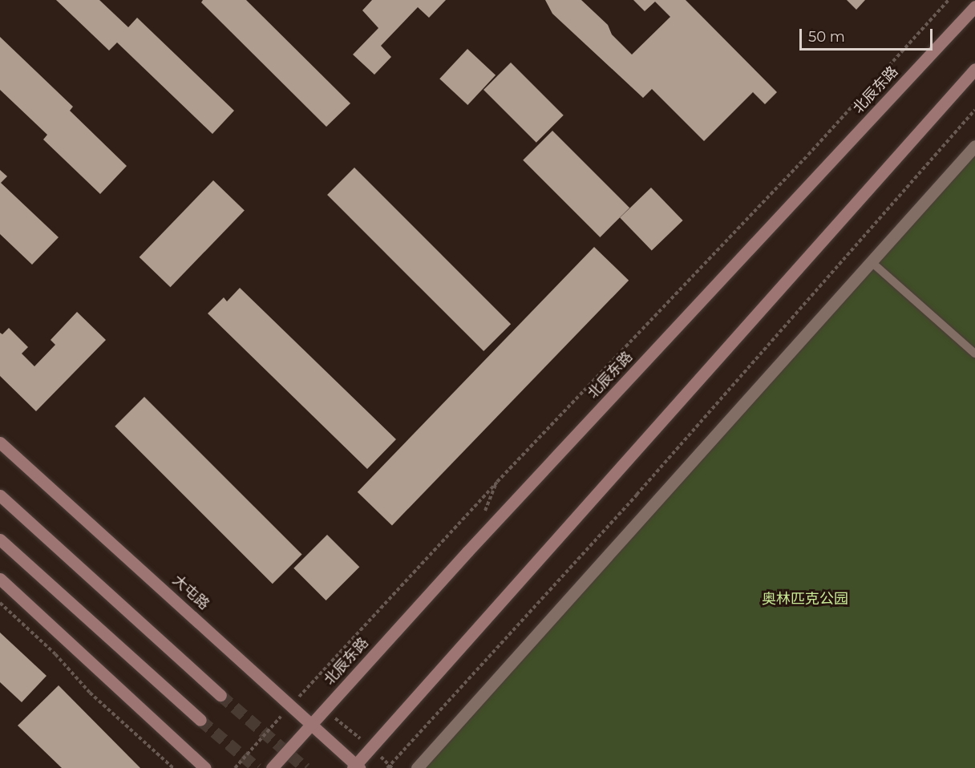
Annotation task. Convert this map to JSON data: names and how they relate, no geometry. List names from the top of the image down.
{
  "streets": {
    "main road": ["北辰东路", "大屯路"]
  },
  "crossings": [
    ["北辰东路", "大屯路"]
  ],
  "parks": ["奥林匹克公园"],
  "scale_bar": "50 m"
}
